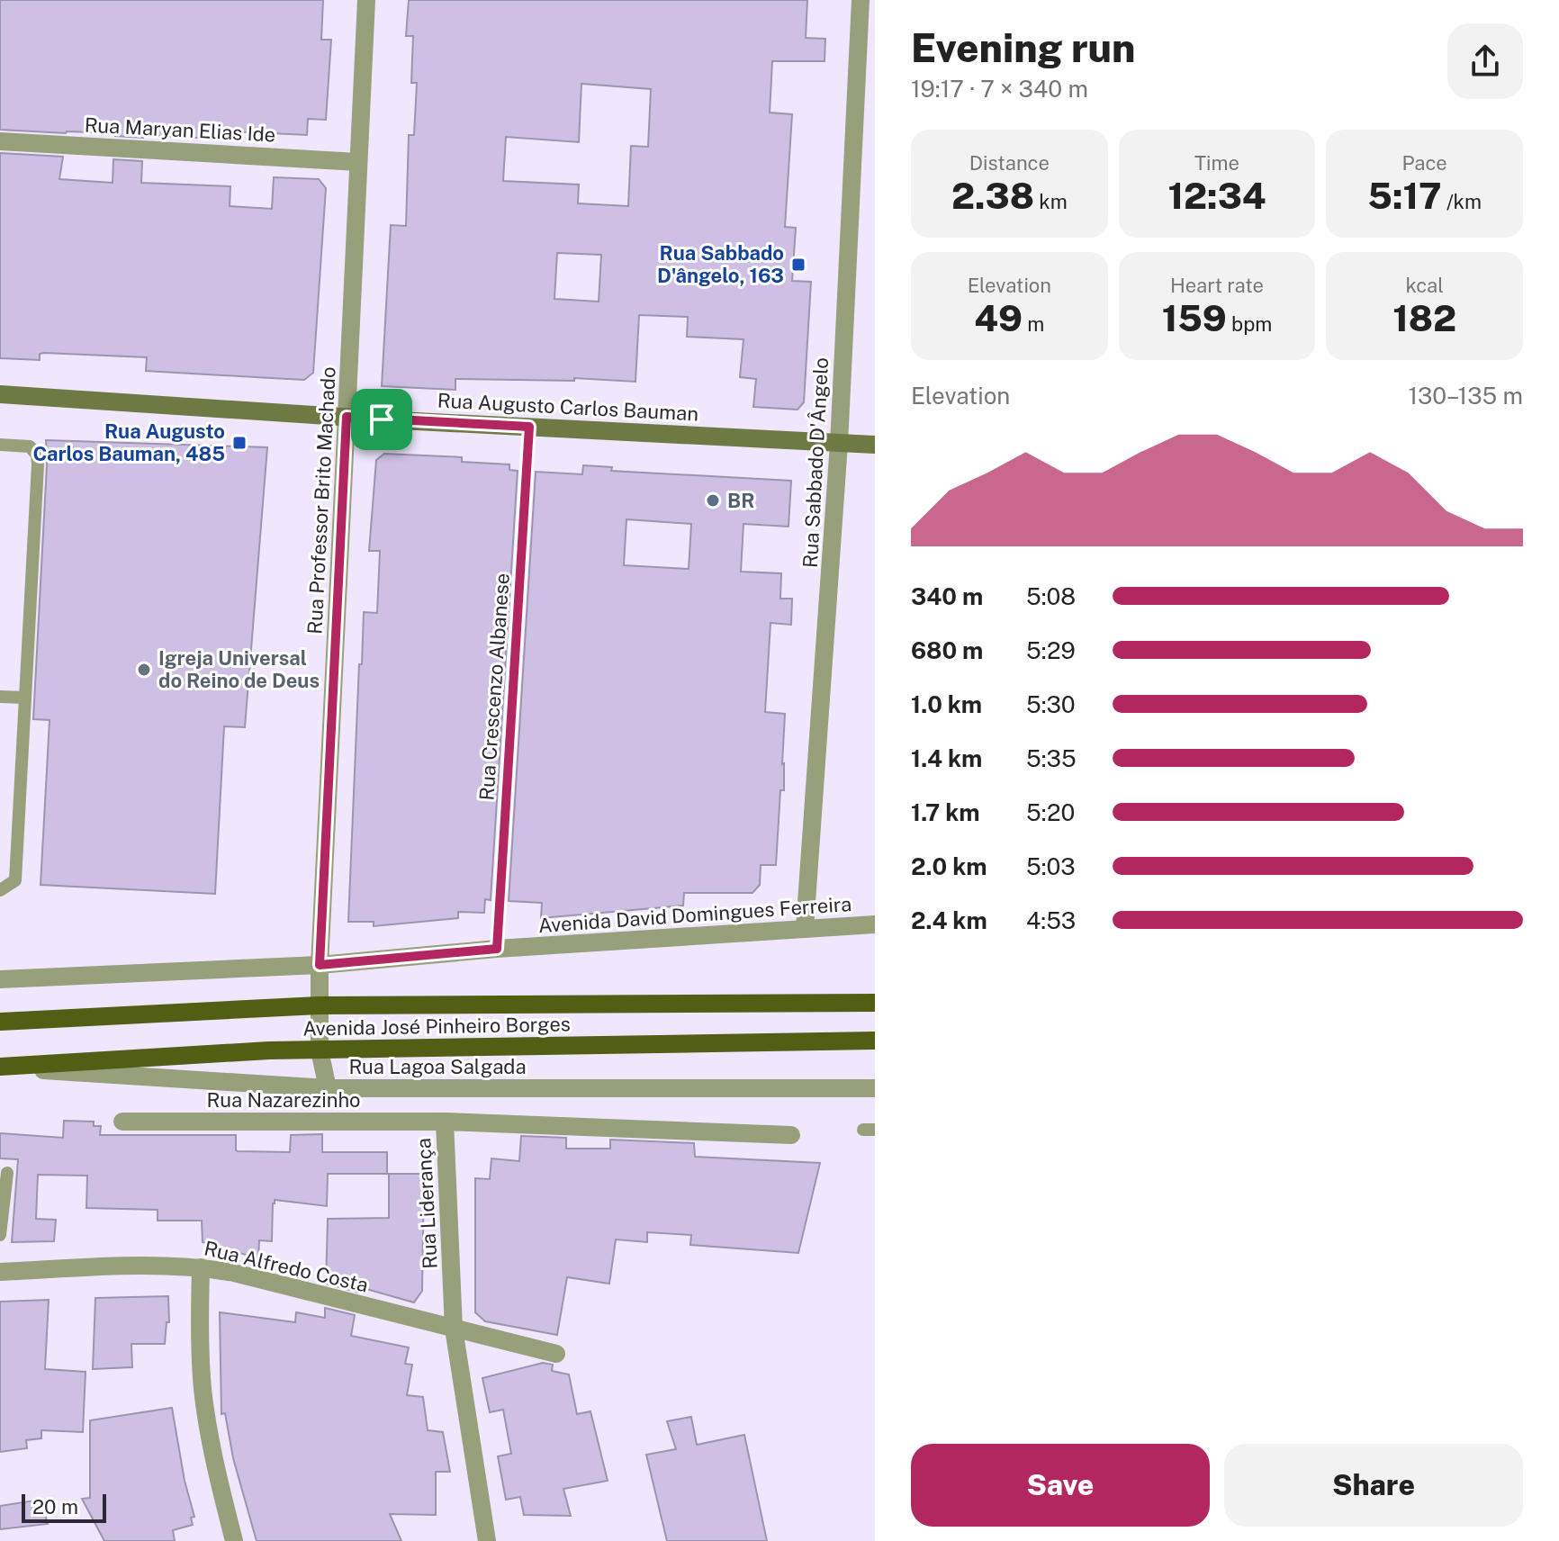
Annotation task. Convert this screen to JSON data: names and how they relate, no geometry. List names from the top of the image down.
{
  "streets": {
    "main road": ["Rua Augusto Carlos Bauman", "Avenida José Pinheiro Borges"],
    "street": [
      "Rua Maryan Elias Ide",
      "Rua Sabbado D'Ângelo",
      "Rua Professor Brito Machado",
      "Avenida David Domingues Ferreira",
      "Rua Lagoa Salgada",
      "Rua Nazarezinho",
      "Rua Liderança",
      "Rua Alfredo Costa"
    ],
    "lane": ["Rua Crescenzo Albanese"]
  },
  "crossings": [
    ["Rua Maryan Elias Ide", "Rua Professor Brito Machado"],
    ["Rua Augusto Carlos Bauman", "Rua Sabbado D'Ângelo"],
    ["Rua Augusto Carlos Bauman", "Rua Professor Brito Machado"],
    ["Rua Augusto Carlos Bauman", "Rua Crescenzo Albanese"],
    ["Rua Sabbado D'Ângelo", "Avenida David Domingues Ferreira"],
    ["Rua Professor Brito Machado", "Avenida David Domingues Ferreira"],
    ["Rua Professor Brito Machado", "Avenida José Pinheiro Borges"],
    ["Rua Professor Brito Machado", "Rua Lagoa Salgada"],
    ["Rua Crescenzo Albanese", "Avenida David Domingues Ferreira"],
    ["Avenida José Pinheiro Borges", "Rua Lagoa Salgada"],
    ["Rua Nazarezinho", "Rua Liderança"],
    ["Rua Liderança", "Rua Alfredo Costa"]
  ],
  "places": {
    "transit": ["Rua Sabbado D'ângelo, 163", "Rua Augusto Carlos Bauman, 485"],
    "other": ["BR", "Igreja Universal do Reino de Deus"]
  },
  "scale_bar": "20 m",
  "page": {
    "heading": ["Evening run", "19:17 · 7 × 340 m"],
    "stats": [
      ["Distance", "2.38 km"],
      ["Time", "12:34"],
      ["Pace", "5:17 /km"],
      ["Elevation", "49 m"],
      ["Heart rate", "159 bpm"],
      ["kcal", "182"]
    ],
    "chart": ["Elevation", "130–135 m"],
    "list": [
      {
        "name": "340 m",
        "note": "5:08"
      },
      {
        "name": "680 m",
        "note": "5:29"
      },
      {
        "name": "1.0 km",
        "note": "5:30"
      },
      {
        "name": "1.4 km",
        "note": "5:35"
      },
      {
        "name": "1.7 km",
        "note": "5:20"
      },
      {
        "name": "2.0 km",
        "note": "5:03"
      },
      {
        "name": "2.4 km",
        "note": "4:53"
      }
    ],
    "buttons": ["Save", "Share"],
    "scale": "20 m"
  }
}
